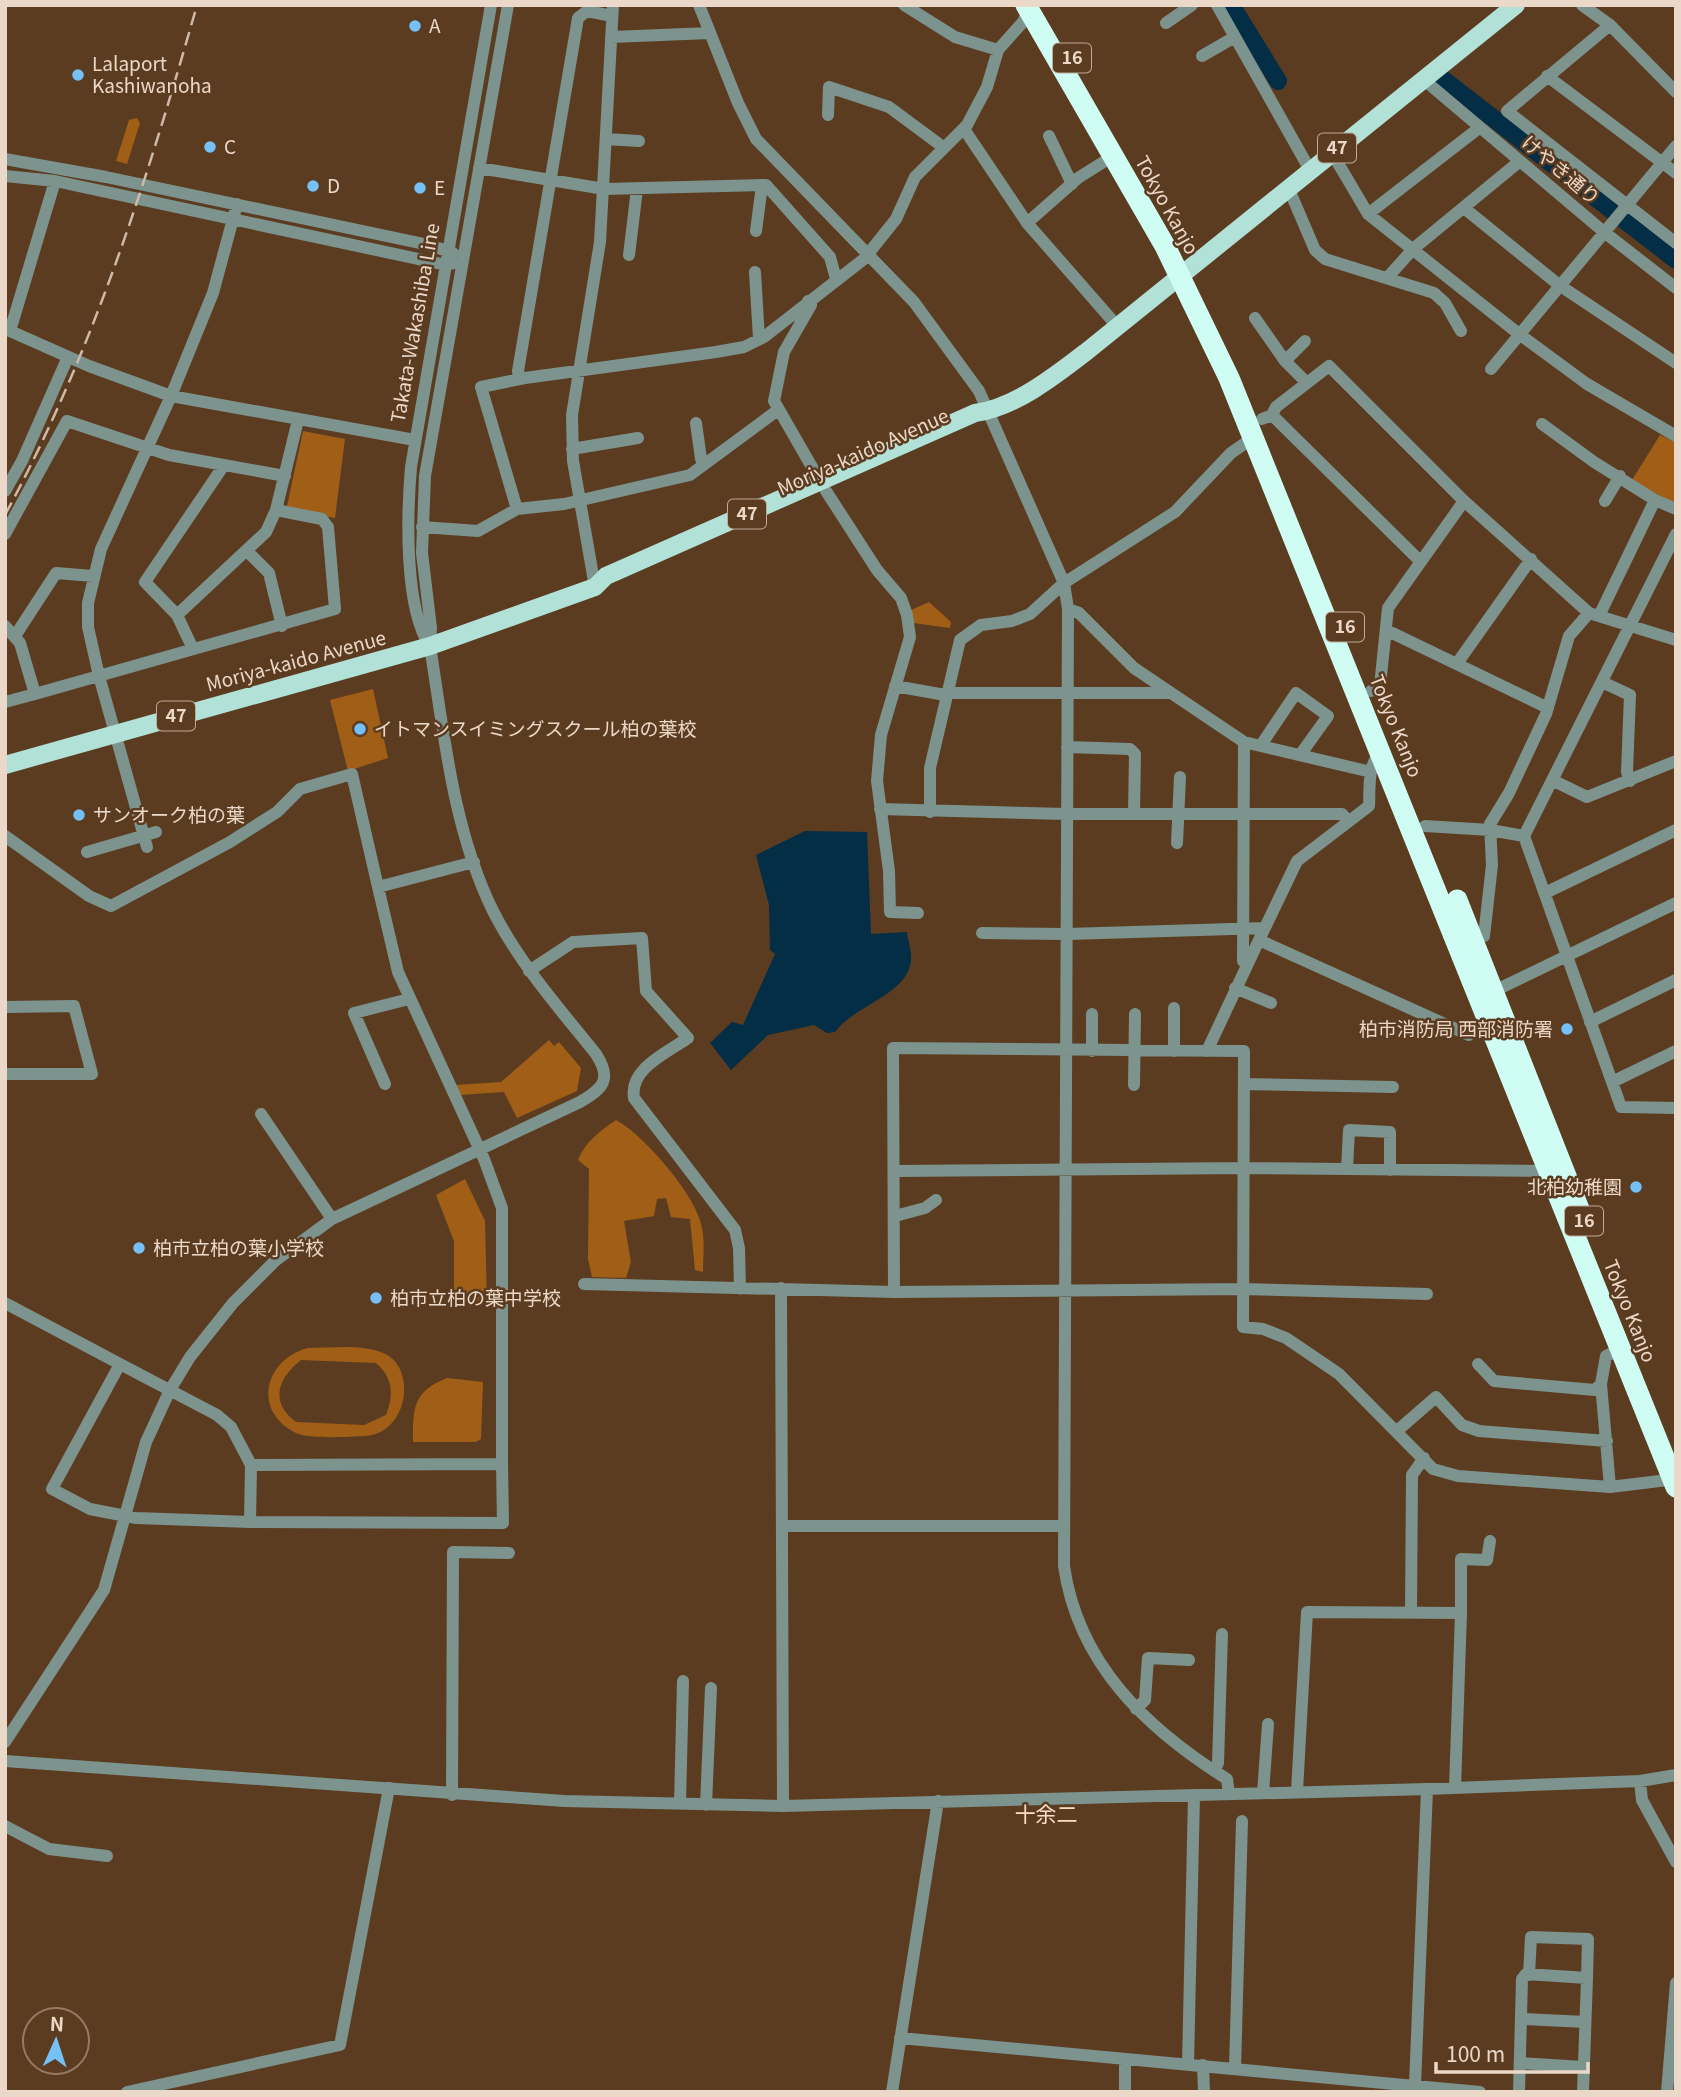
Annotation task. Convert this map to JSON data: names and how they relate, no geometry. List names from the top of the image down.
{
  "streets": {
    "highway": ["16", "Tokyo Kanjo"],
    "main road": ["47", "Moriya-kaido Avenue"],
    "street": ["けやき通り", "Takata-Wakashiba Line"]
  },
  "crossings": [
    ["けやき通り", "Moriya-kaido Avenue"],
    ["Tokyo Kanjo", "Moriya-kaido Avenue"],
    ["Takata-Wakashiba Line", "Moriya-kaido Avenue"]
  ],
  "districts": ["十余二"],
  "places": [
    "A",
    "Lalaport Kashiwanoha",
    "C",
    "D",
    "E",
    "イトマンスイミングスクール柏の葉校",
    "サンオーク柏の葉",
    "柏市消防局 西部消防署",
    "北柏幼稚園",
    "柏市立柏の葉小学校",
    "柏市立柏の葉中学校"
  ],
  "scale_bar": "100 m",
  "north": "top"
}
